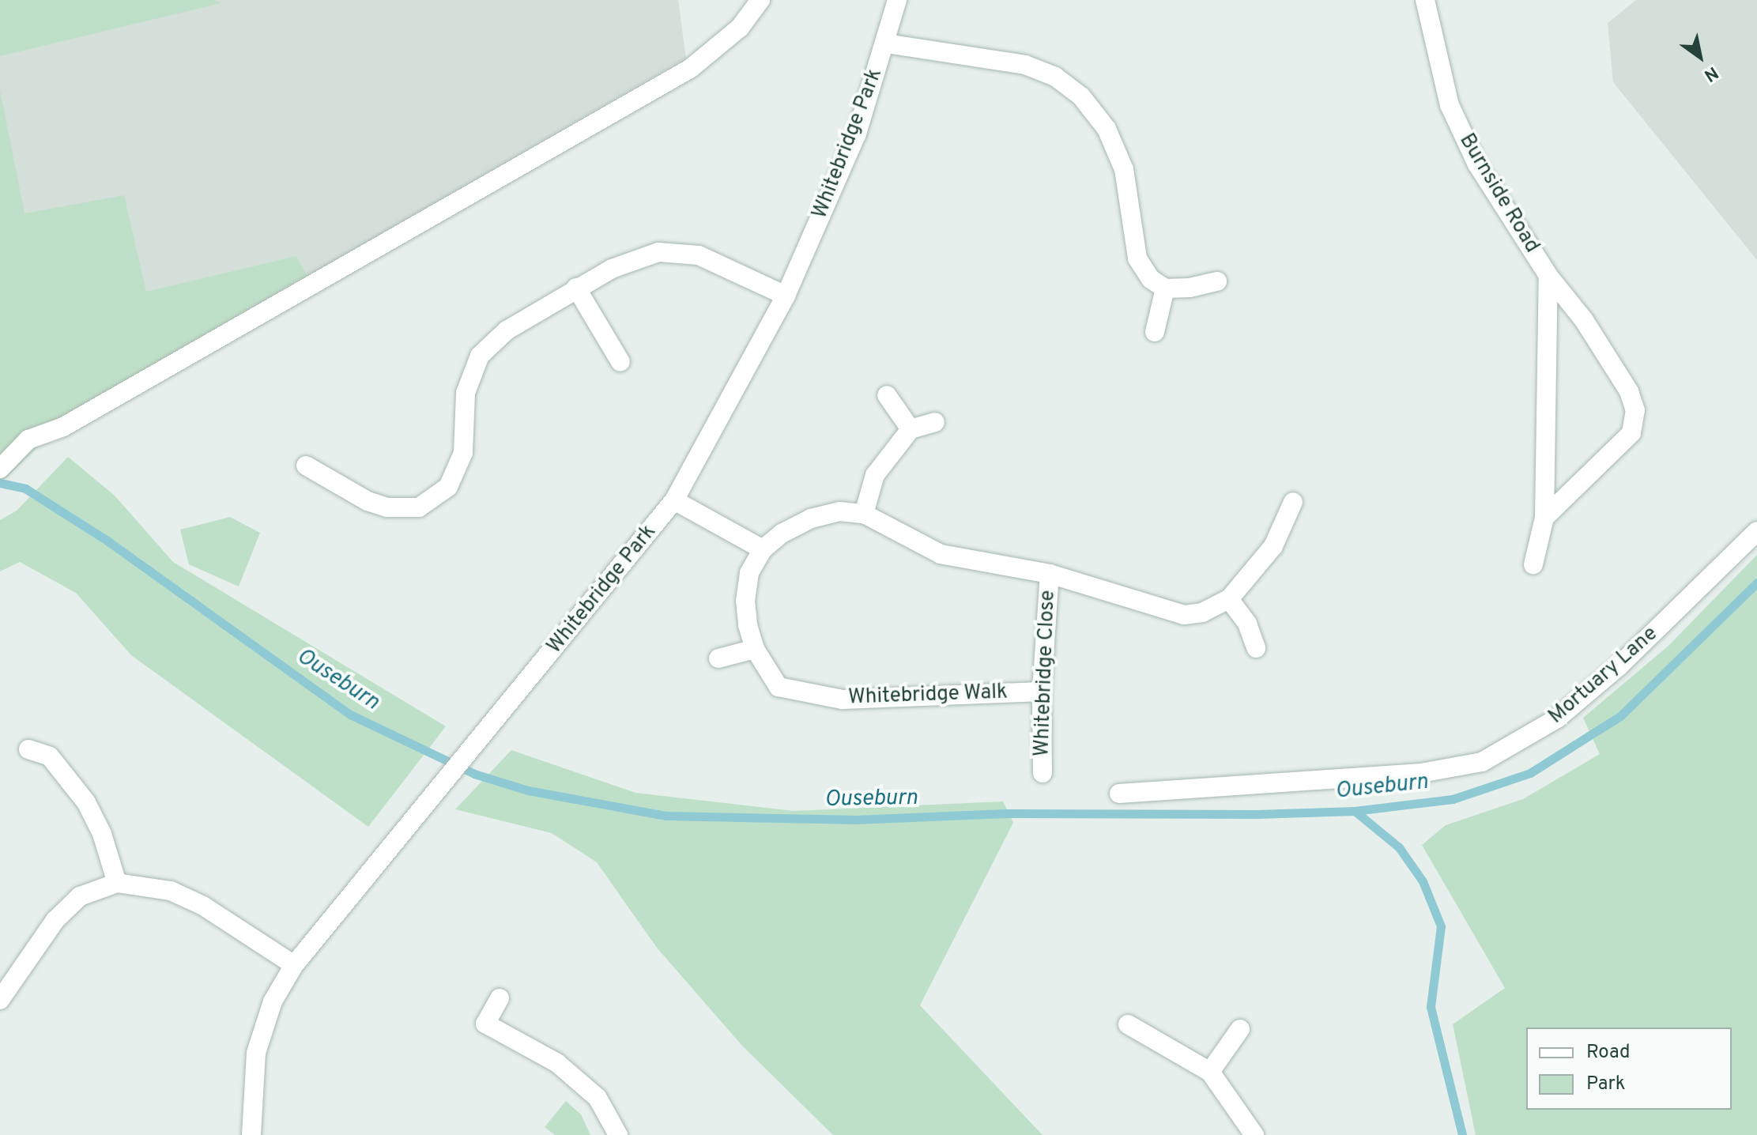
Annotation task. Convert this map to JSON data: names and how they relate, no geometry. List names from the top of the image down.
{
  "streets": {
    "street": [
      "Whitebridge Park",
      "Burnside Road",
      "Whitebridge Close",
      "Mortuary Lane",
      "Whitebridge Walk"
    ]
  },
  "crossings": [
    ["Whitebridge Close", "Whitebridge Walk"]
  ],
  "water": ["Ouseburn"],
  "legend": ["Road", "Park"],
  "north": "bottom right"
}
